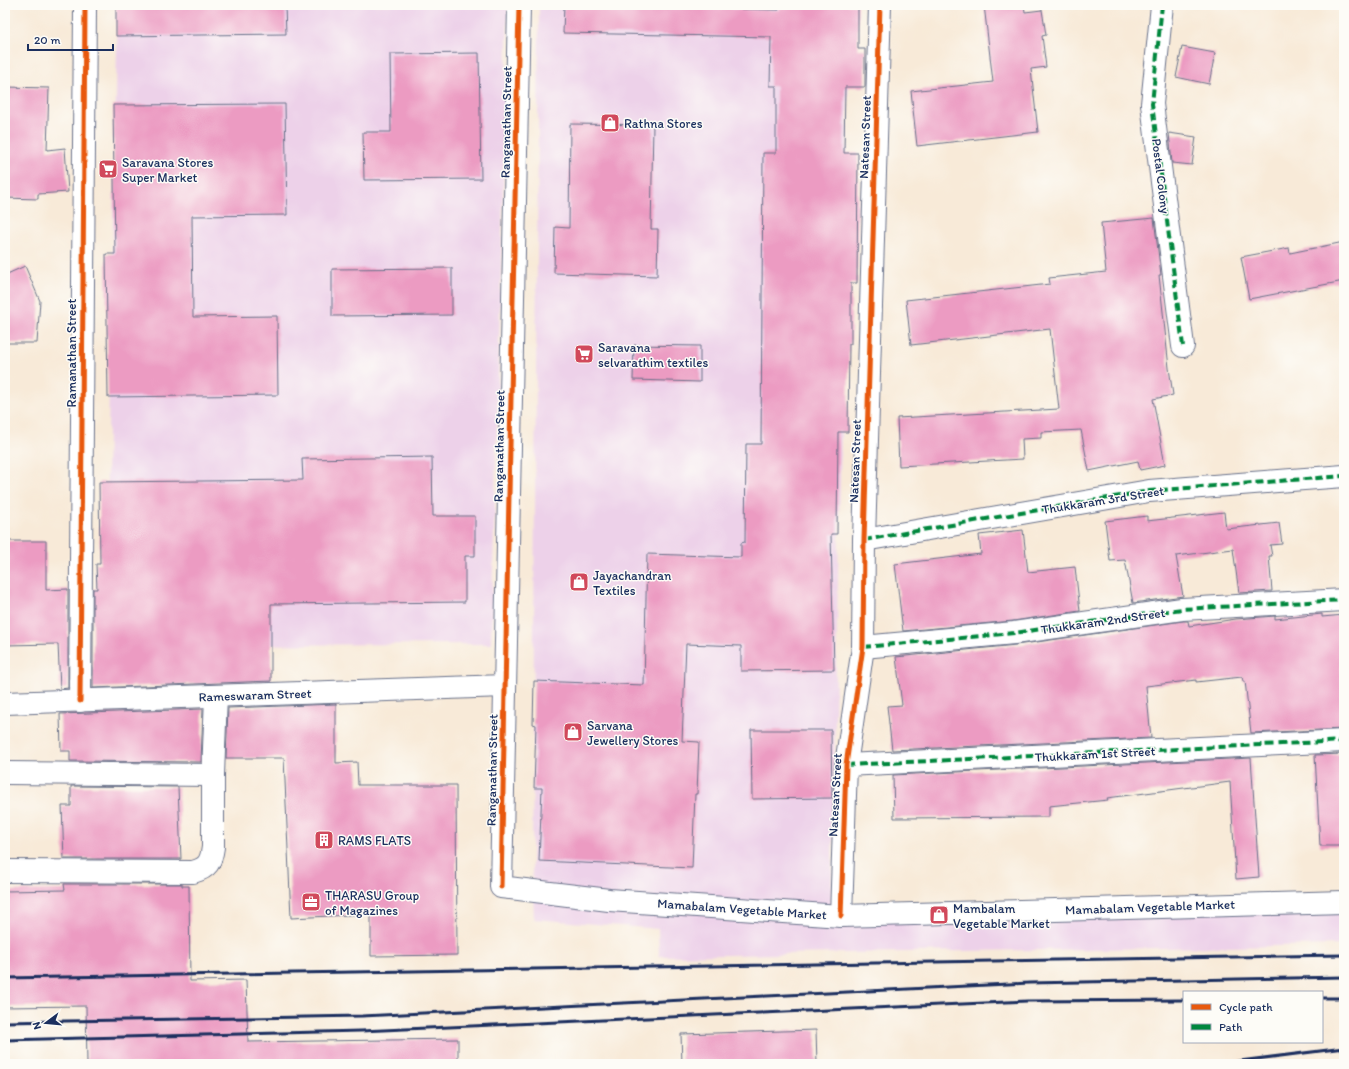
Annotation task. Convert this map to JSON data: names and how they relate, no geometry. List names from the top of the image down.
{
  "streets": {
    "street": [
      "Ranganathan Street",
      "Natesan Street",
      "Postal Colony",
      "Ramanathan Street",
      "Thukkaram 3rd Street",
      "Thukkaram 2nd Street",
      "Rameswaram Street",
      "Thukkaram 1st Street",
      "Mamabalam Vegetable Market"
    ]
  },
  "crossings": [
    ["Ranganathan Street", "Rameswaram Street"],
    ["Ranganathan Street", "Mamabalam Vegetable Market"],
    ["Natesan Street", "Thukkaram 3rd Street"],
    ["Natesan Street", "Thukkaram 2nd Street"],
    ["Natesan Street", "Thukkaram 1st Street"],
    ["Natesan Street", "Mamabalam Vegetable Market"],
    ["Ramanathan Street", "Rameswaram Street"]
  ],
  "places": {
    "shop": [
      "Rathna Stores",
      "Jayachandran Textiles",
      "Sarvana Jewellery Stores",
      "Mambalam Vegetable Market"
    ],
    "supermarket": ["Saravana Stores Super Market", "Saravana selvarathim textiles"],
    "building": ["RAMS FLATS"],
    "office": ["THARASU Group of Magazines"]
  },
  "legend": ["Cycle path", "Path"],
  "scale_bar": "20 m",
  "north": "left"
}
